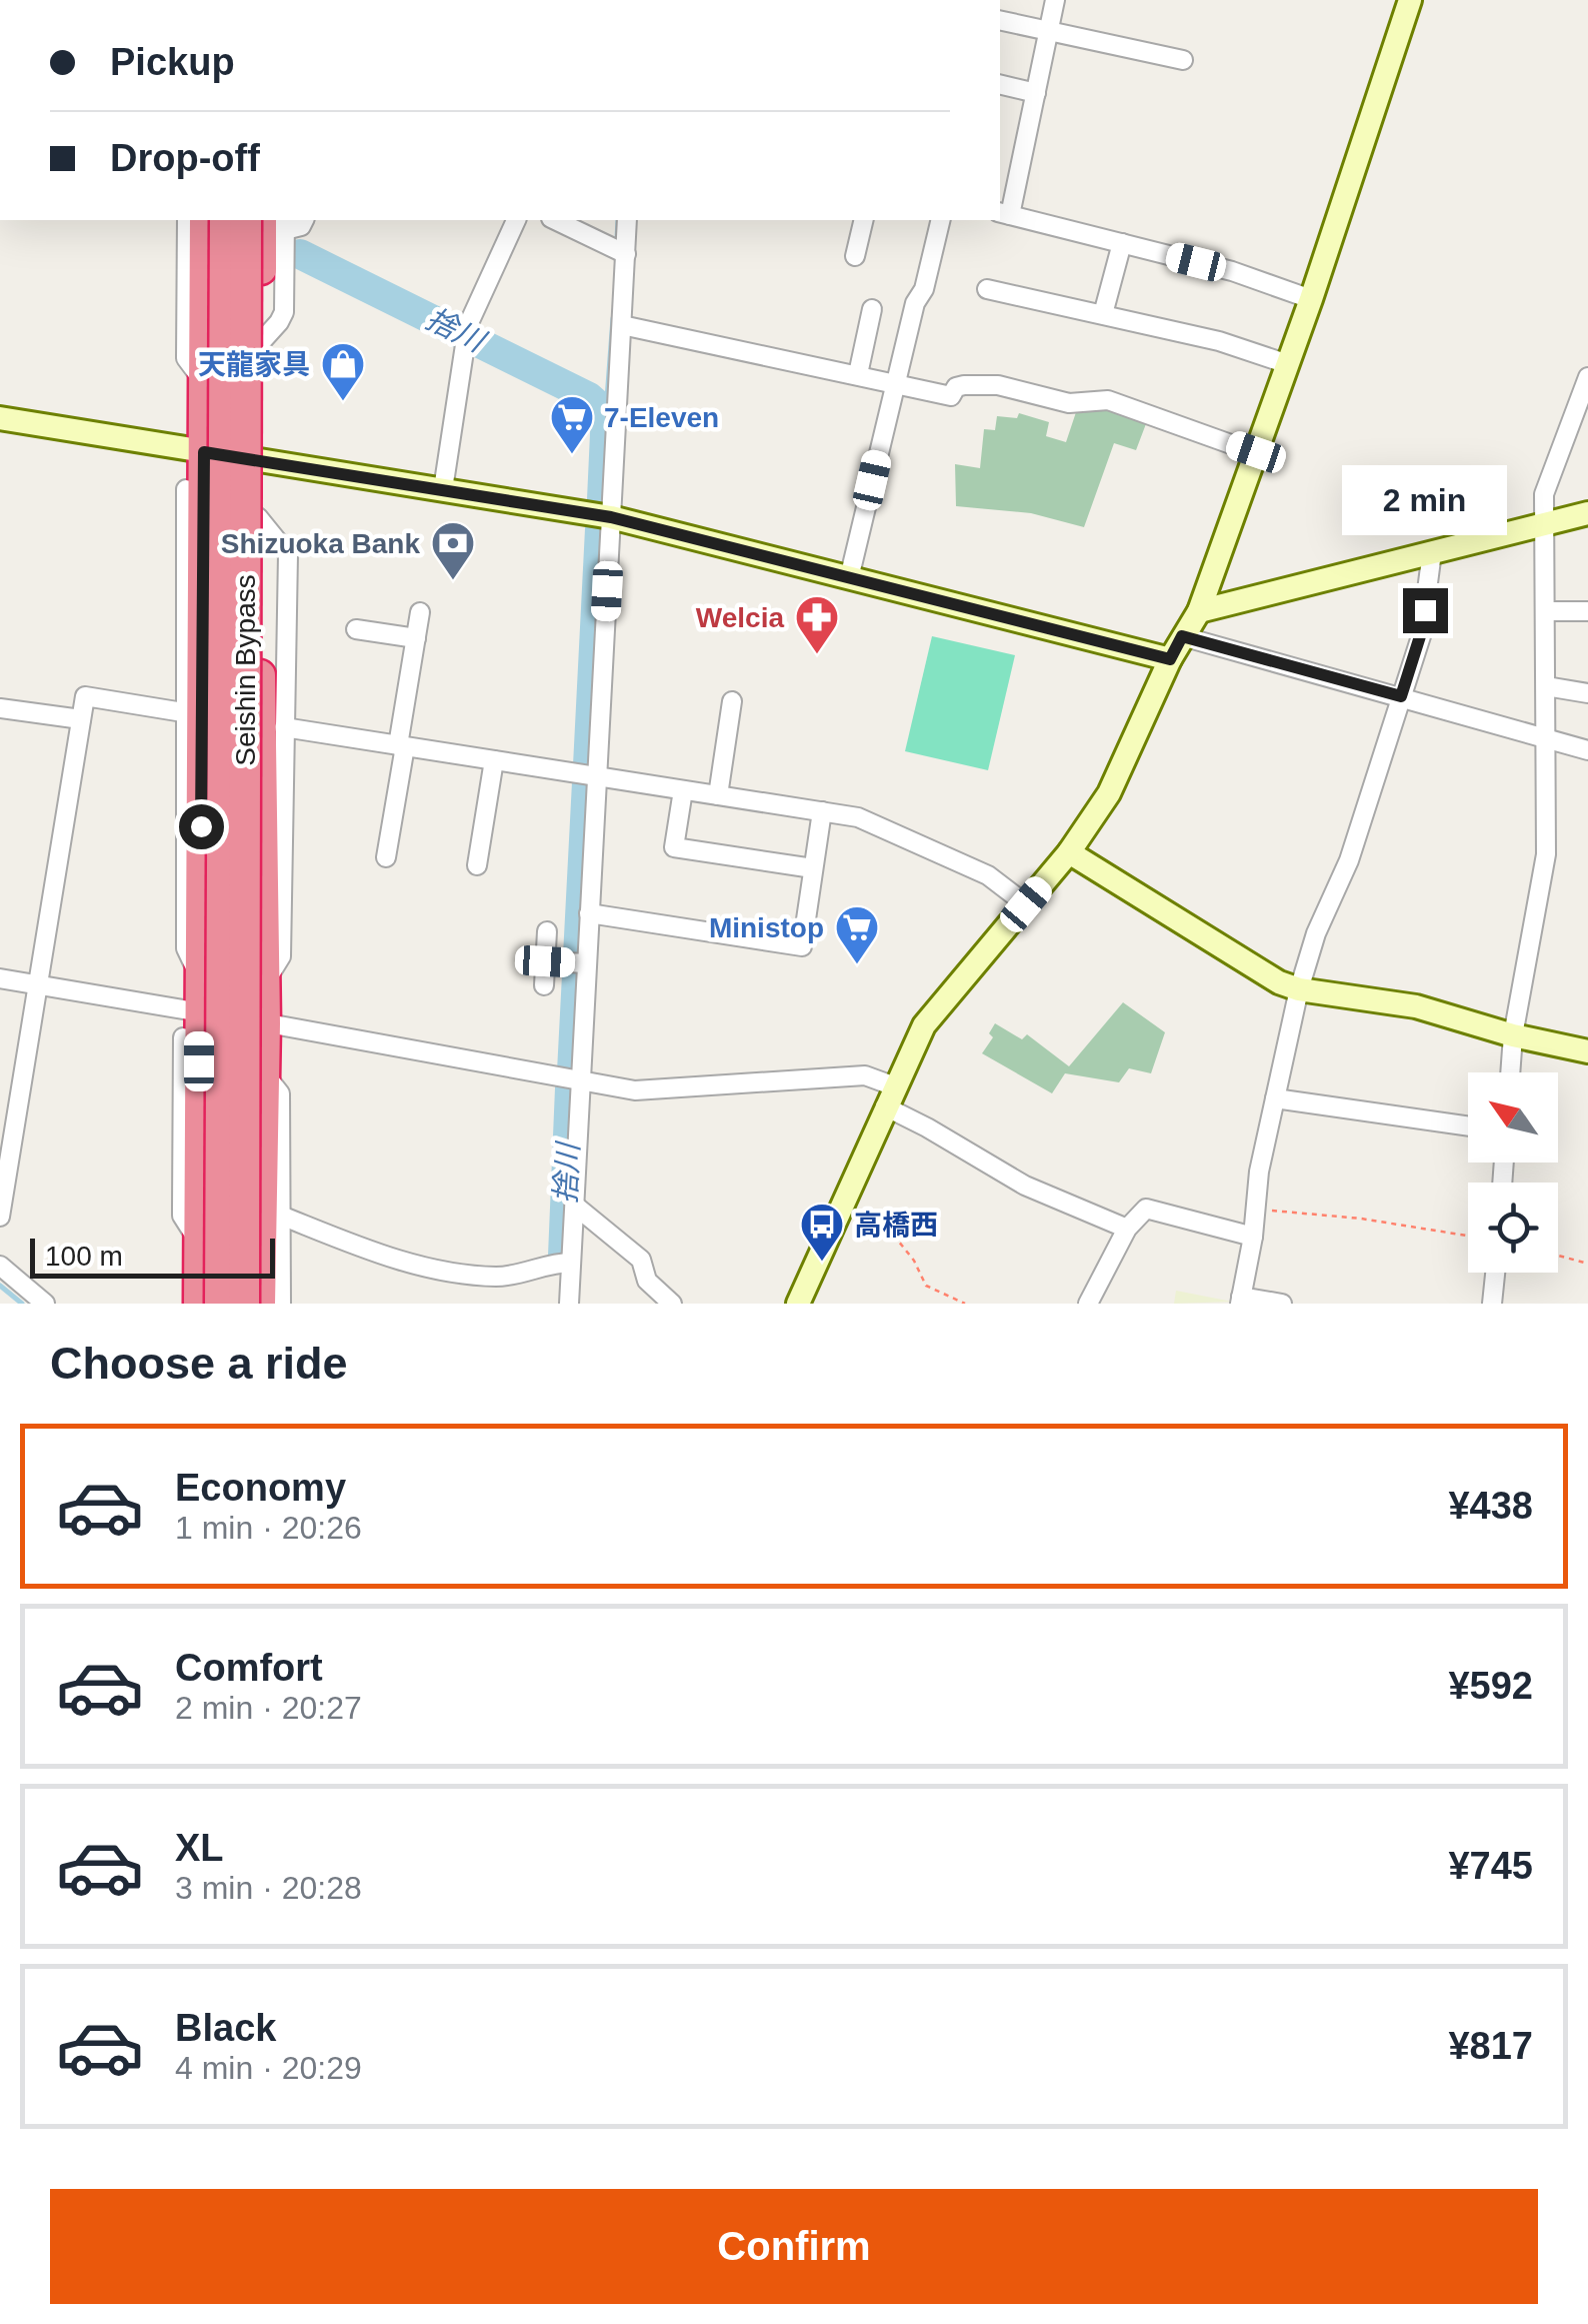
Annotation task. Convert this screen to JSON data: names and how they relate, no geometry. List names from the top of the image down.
{
  "streets": {
    "highway": ["Seishin Bypass"]
  },
  "water": ["捨川"],
  "places": {
    "shop": ["天龍家具"],
    "supermarket": ["7-Eleven", "Ministop"],
    "bank": ["Shizuoka Bank"],
    "pharmacy": ["Welcia"],
    "bus stop": ["高橋西"]
  },
  "scale_bar": "100 m",
  "north": "top left",
  "page": {
    "banner": ["Pickup", "Drop-off"],
    "bubble": "2 min",
    "scale": "100 m",
    "heading": "Choose a ride",
    "list": [
      {
        "name": "Economy",
        "note": "1 min · 20:26",
        "value": "¥438"
      },
      {
        "name": "Comfort",
        "note": "2 min · 20:27",
        "value": "¥592"
      },
      {
        "name": "XL",
        "note": "3 min · 20:28",
        "value": "¥745"
      },
      {
        "name": "Black",
        "note": "4 min · 20:29",
        "value": "¥817"
      }
    ],
    "buttons": "Confirm"
  }
}
